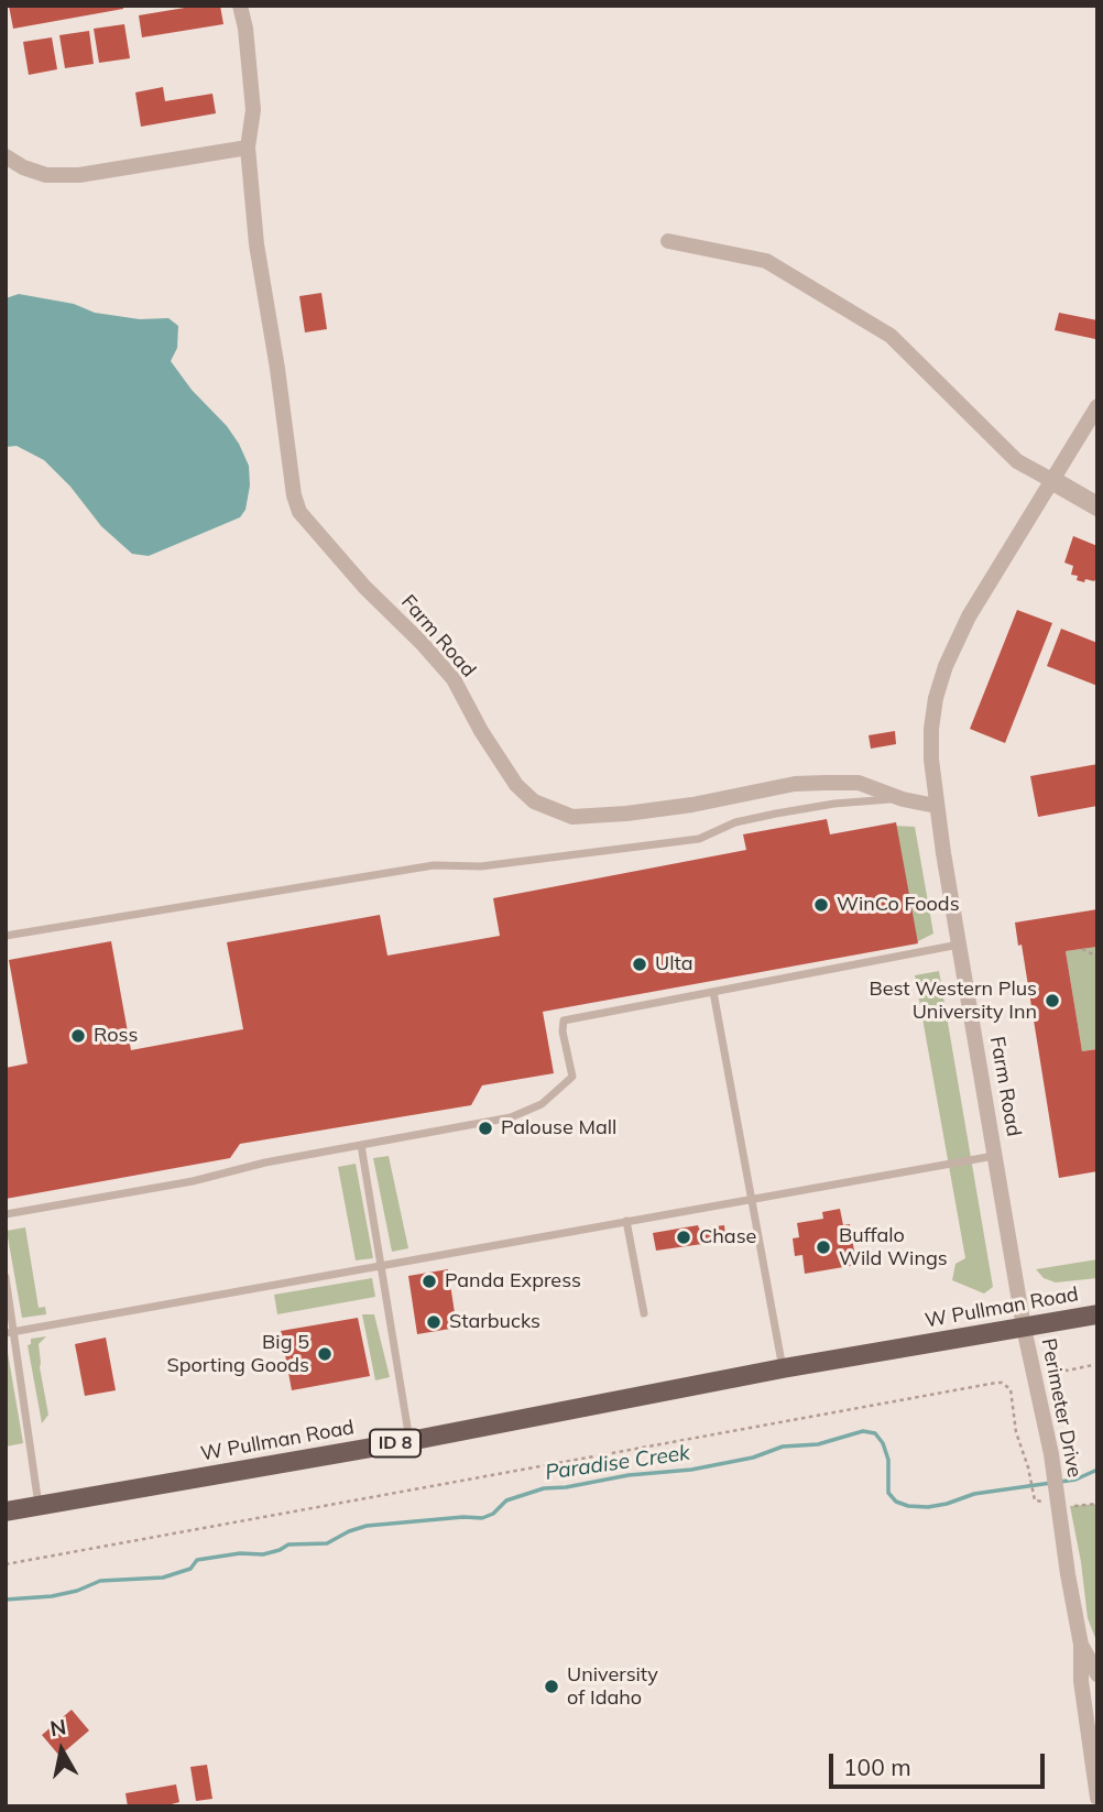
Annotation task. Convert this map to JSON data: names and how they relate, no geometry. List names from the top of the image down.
{
  "streets": {
    "main road": ["W Pullman Road", "ID 8"],
    "street": ["Farm Road", "Perimeter Drive"]
  },
  "crossings": [
    ["Farm Road", "W Pullman Road"],
    ["Farm Road", "Perimeter Drive"],
    ["W Pullman Road", "Perimeter Drive"]
  ],
  "water": ["Paradise Creek"],
  "places": [
    "WinCo Foods",
    "Ulta",
    "Best Western Plus University Inn",
    "Ross",
    "Palouse Mall",
    "Chase",
    "Buffalo Wild Wings",
    "Panda Express",
    "Starbucks",
    "Big 5 Sporting Goods",
    "University of Idaho"
  ],
  "scale_bar": "100 m",
  "north": "top"
}
